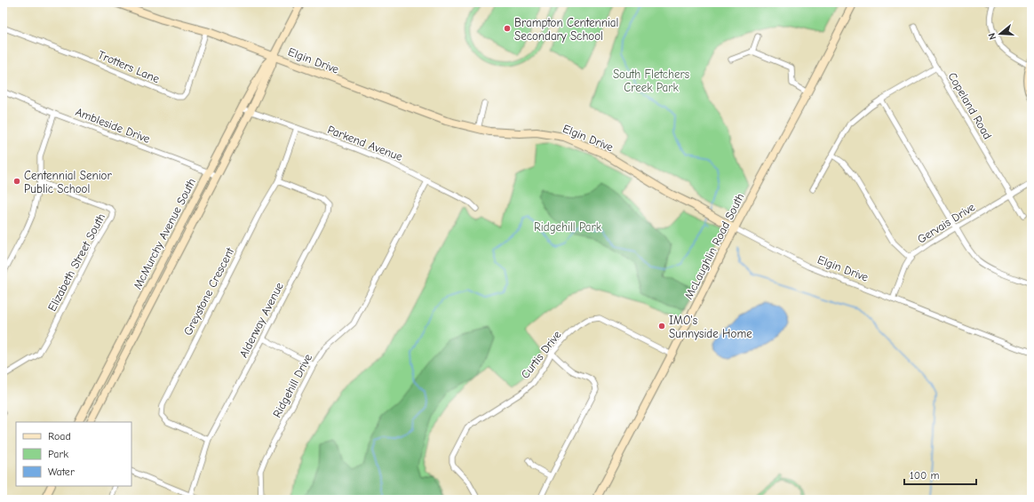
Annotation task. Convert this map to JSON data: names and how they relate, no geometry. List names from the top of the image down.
{
  "streets": {
    "street": [
      "Elgin Drive",
      "Trotters Lane",
      "Copeland Road",
      "Ambleside Drive",
      "Parkend Avenue",
      "Gervais Drive",
      "McMurchy Avenue South",
      "McLaughlin Road South",
      "Elizabeth Street South",
      "Greystone Crescent",
      "Alderway Avenue",
      "Curtis Drive",
      "Ridgehill Drive"
    ]
  },
  "crossings": [
    ["Elgin Drive", "Trotters Lane"],
    ["Elgin Drive", "Gervais Drive"],
    ["Elgin Drive", "McMurchy Avenue South"],
    ["Elgin Drive", "McLaughlin Road South"],
    ["Copeland Road", "Gervais Drive"],
    ["Ambleside Drive", "McMurchy Avenue South"],
    ["Parkend Avenue", "McMurchy Avenue South"],
    ["Parkend Avenue", "Greystone Crescent"],
    ["Parkend Avenue", "Ridgehill Drive"],
    ["McLaughlin Road South", "Curtis Drive"],
    ["Greystone Crescent", "Alderway Avenue"]
  ],
  "parks": ["South Fletchers Creek Park", "Ridgehill Park"],
  "places": ["Brampton Centennial Secondary School", "Centennial Senior Public School", "IMO's Sunnyside Home"],
  "legend": ["Road", "Park", "Water"],
  "scale_bar": "100 m",
  "north": "left"
}
